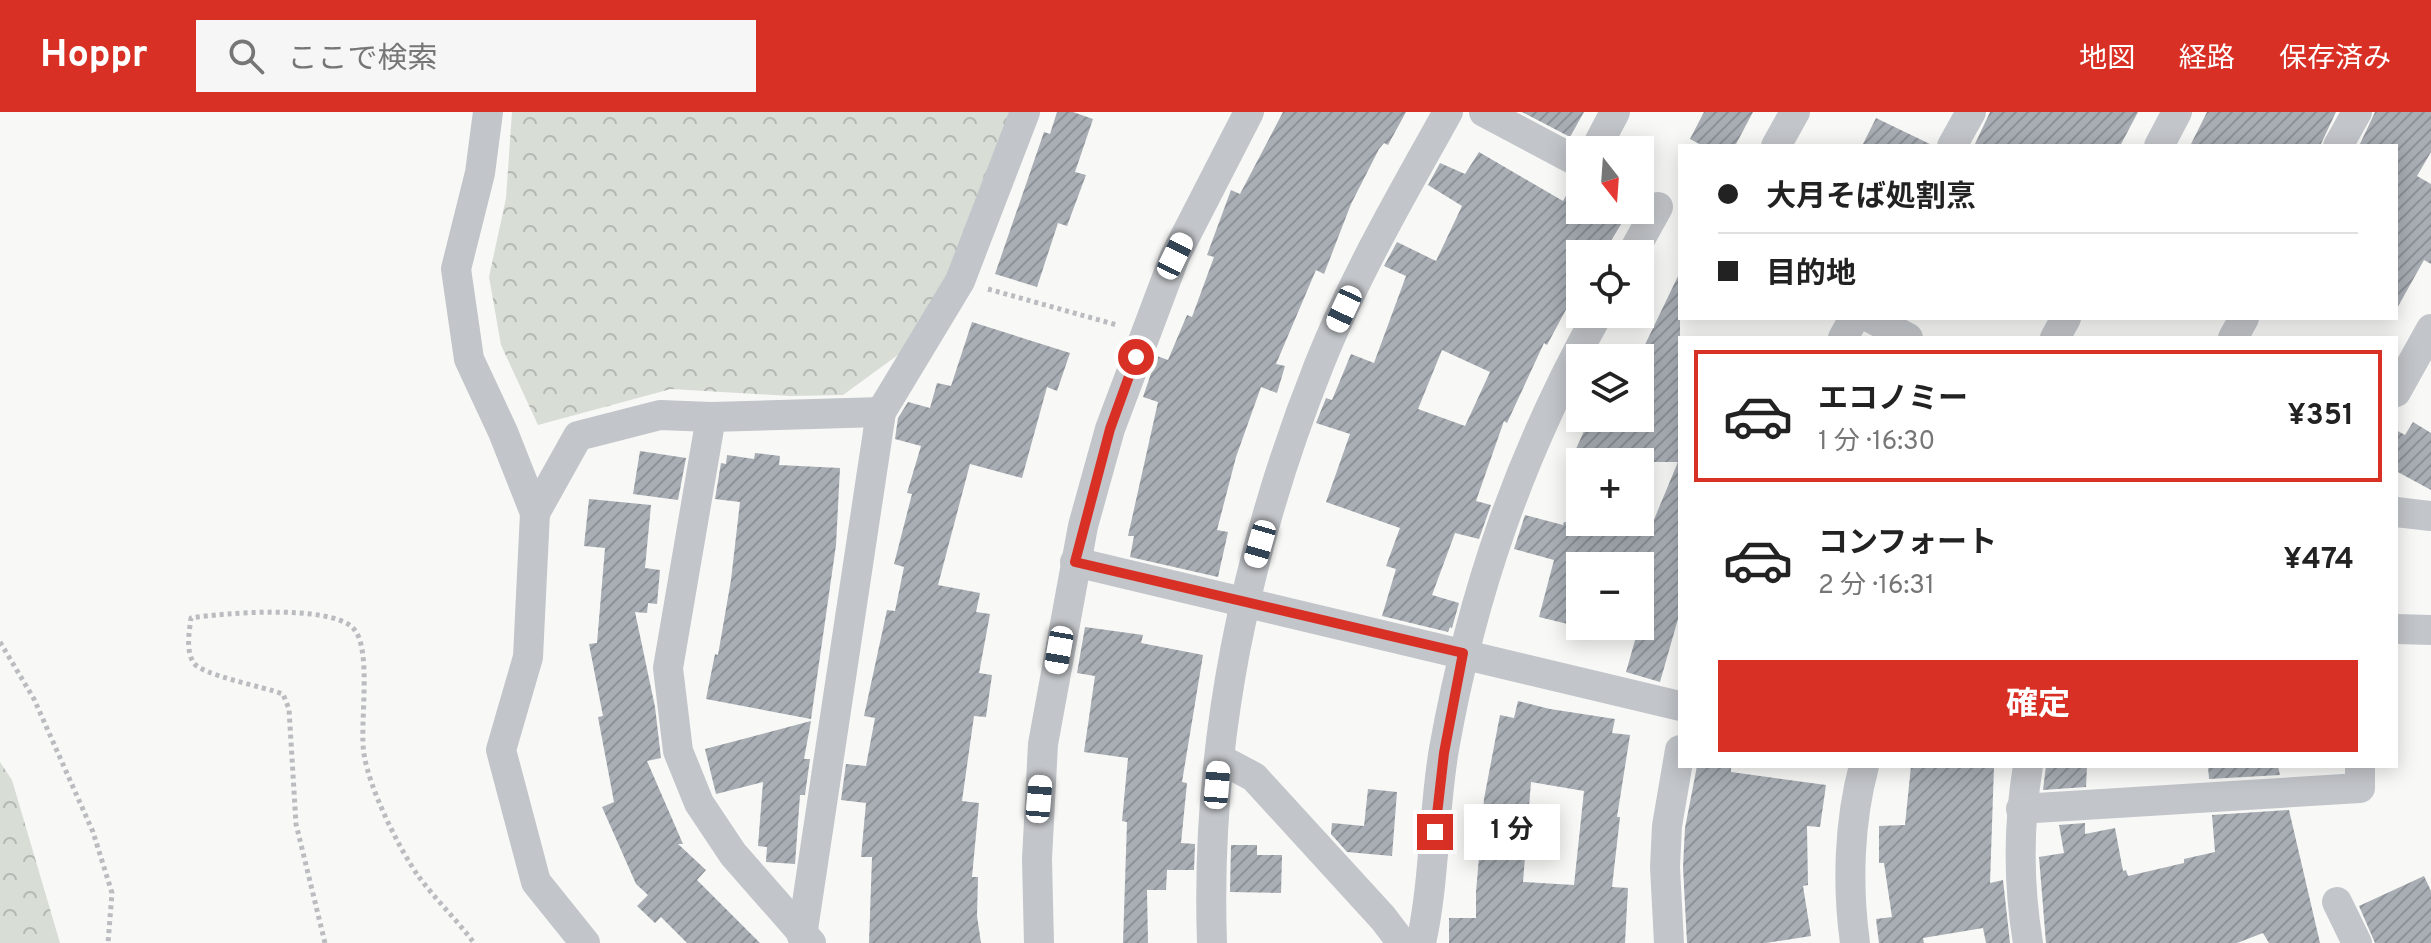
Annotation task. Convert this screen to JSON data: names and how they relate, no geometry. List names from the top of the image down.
{
  "north": "bottom",
  "page": {
    "header": "Hoppr",
    "search": "ここで検索",
    "nav": ["地図", "経路", "保存済み"],
    "map_buttons": ["+", "−"],
    "banner": ["大月そば処割烹", "目的地"],
    "list": [
      {
        "name": "エコノミー",
        "note": "1 分 · 16:30",
        "value": "¥351"
      },
      {
        "name": "コンフォート",
        "note": "2 分 · 16:31",
        "value": "¥474"
      }
    ],
    "buttons": "確定",
    "bubble": "1 分"
  }
}
